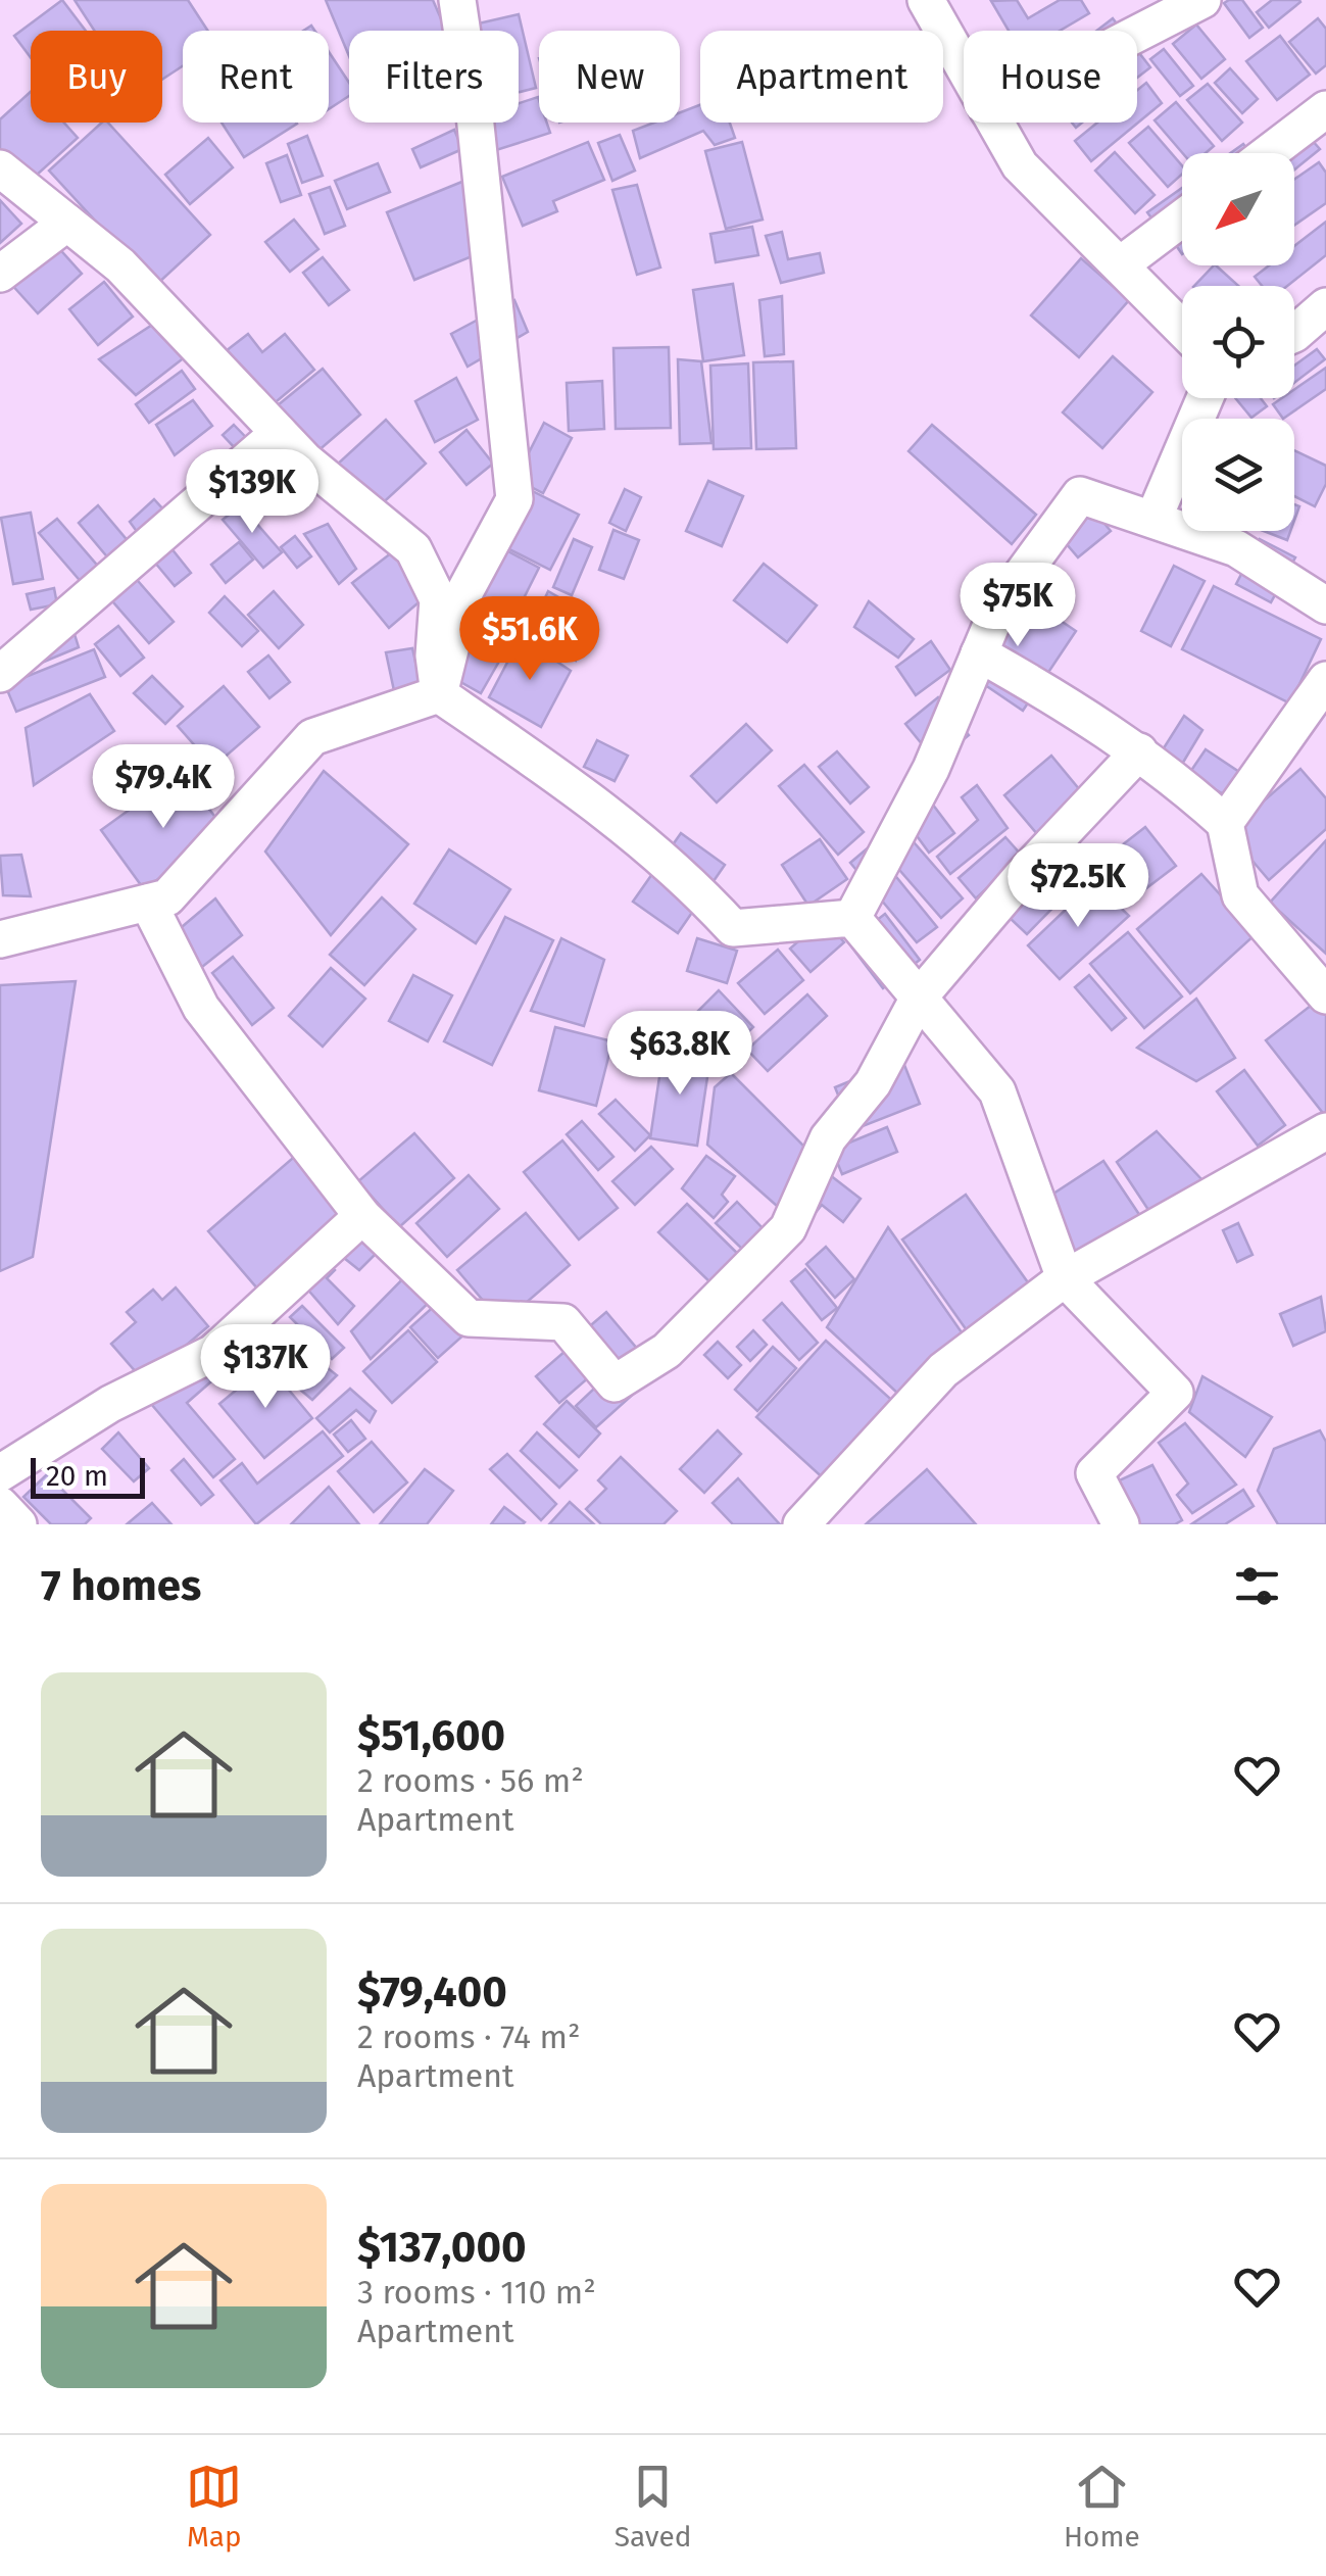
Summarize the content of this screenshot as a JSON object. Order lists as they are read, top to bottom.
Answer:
{
  "scale_bar": "20 m",
  "north": "bottom left",
  "page": {
    "chip": [
      "Buy",
      "Rent",
      "Filters",
      "New",
      "Apartment",
      "House"
    ],
    "price": [
      "$139K",
      "$75K",
      "$51.6K",
      "$79.4K",
      "$72.5K",
      "$63.8K",
      "$137K"
    ],
    "scale": "20 m",
    "heading": "7 homes",
    "list": [
      {
        "name": "$51,600",
        "note": "2 rooms · 56 m² · Apartment"
      },
      {
        "name": "$79,400",
        "note": "2 rooms · 74 m² · Apartment"
      },
      {
        "name": "$137,000",
        "note": "3 rooms · 110 m² · Apartment"
      }
    ],
    "tabs": ["Map", "Saved", "Home"]
  }
}
